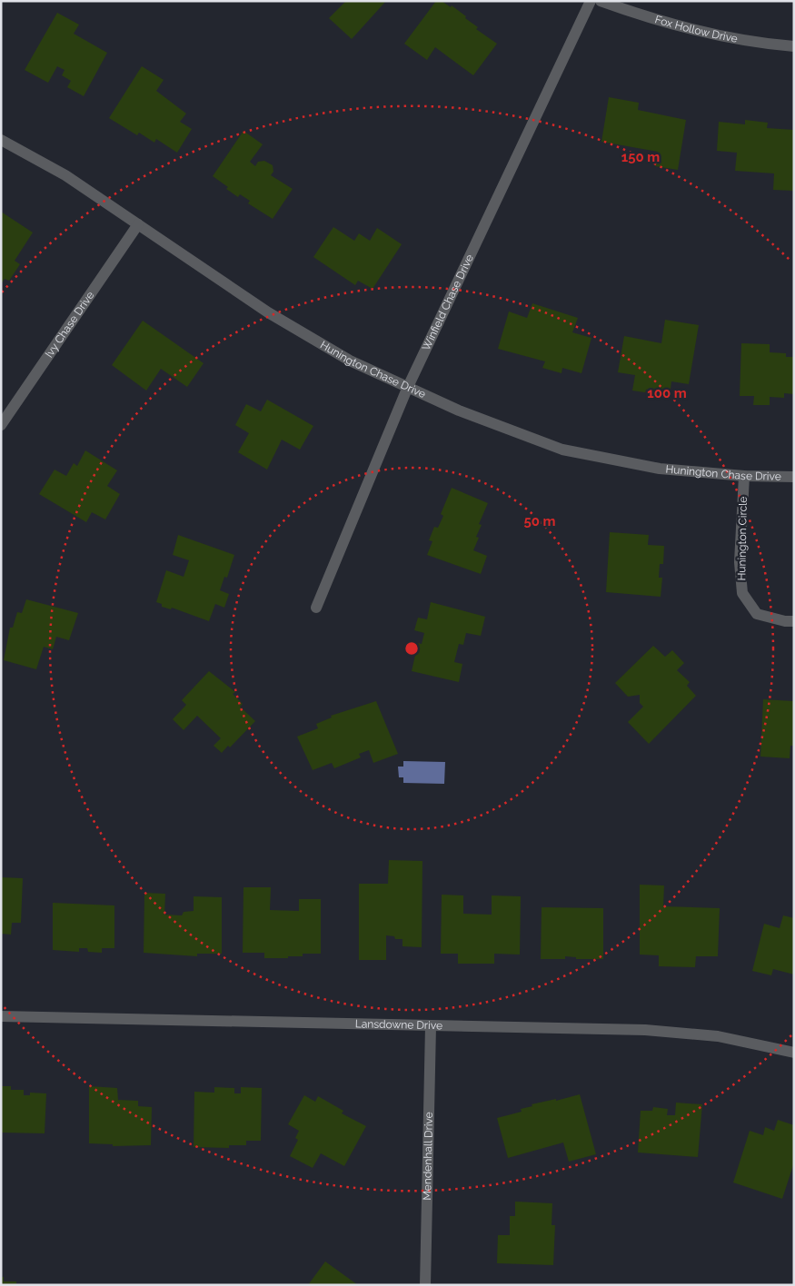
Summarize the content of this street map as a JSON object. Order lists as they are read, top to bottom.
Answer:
{
  "streets": {
    "street": [
      "Fox Hollow Drive",
      "Winfield Chase Drive",
      "Ivy Chase Drive",
      "Hunington Chase Drive",
      "Hunington Circle",
      "Lansdowne Drive",
      "Mendenhall Drive"
    ]
  },
  "crossings": [
    ["Winfield Chase Drive", "Hunington Chase Drive"],
    ["Ivy Chase Drive", "Hunington Chase Drive"],
    ["Hunington Chase Drive", "Hunington Circle"],
    ["Lansdowne Drive", "Mendenhall Drive"]
  ],
  "rings": ["150 m", "100 m", "50 m"]
}
